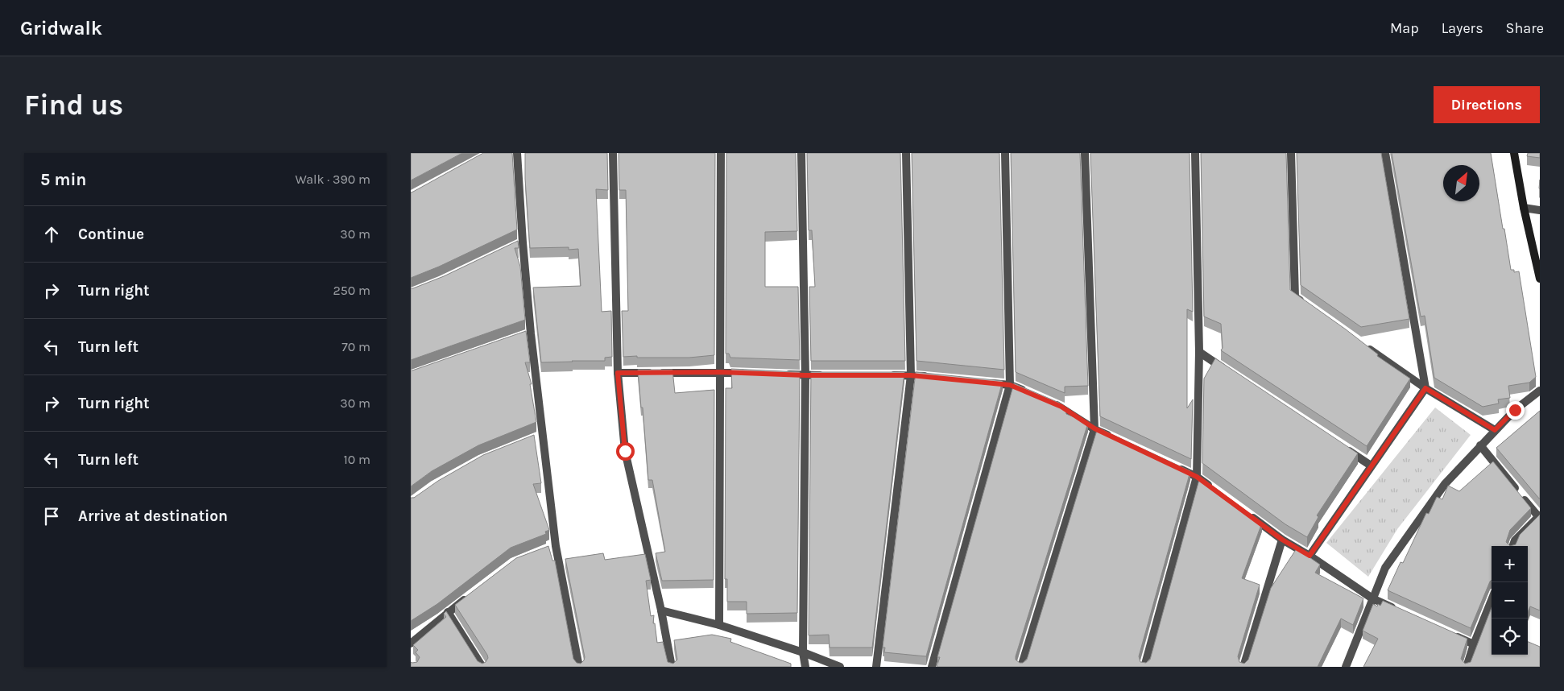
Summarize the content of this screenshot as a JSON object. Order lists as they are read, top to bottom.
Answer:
{
  "north": "top right",
  "page": {
    "header": "Gridwalk",
    "nav": ["Map", "Layers", "Share"],
    "buttons": "Directions",
    "title": "Find us",
    "heading": ["5 min", "Walk · 390 m"],
    "list": [
      ["Continue", "30 m"],
      ["Turn right", "250 m"],
      ["Turn left", "70 m"],
      ["Turn right", "30 m"],
      ["Turn left", "10 m"],
      "Arrive at destination"
    ],
    "map_buttons": ["+", "−"]
  }
}
